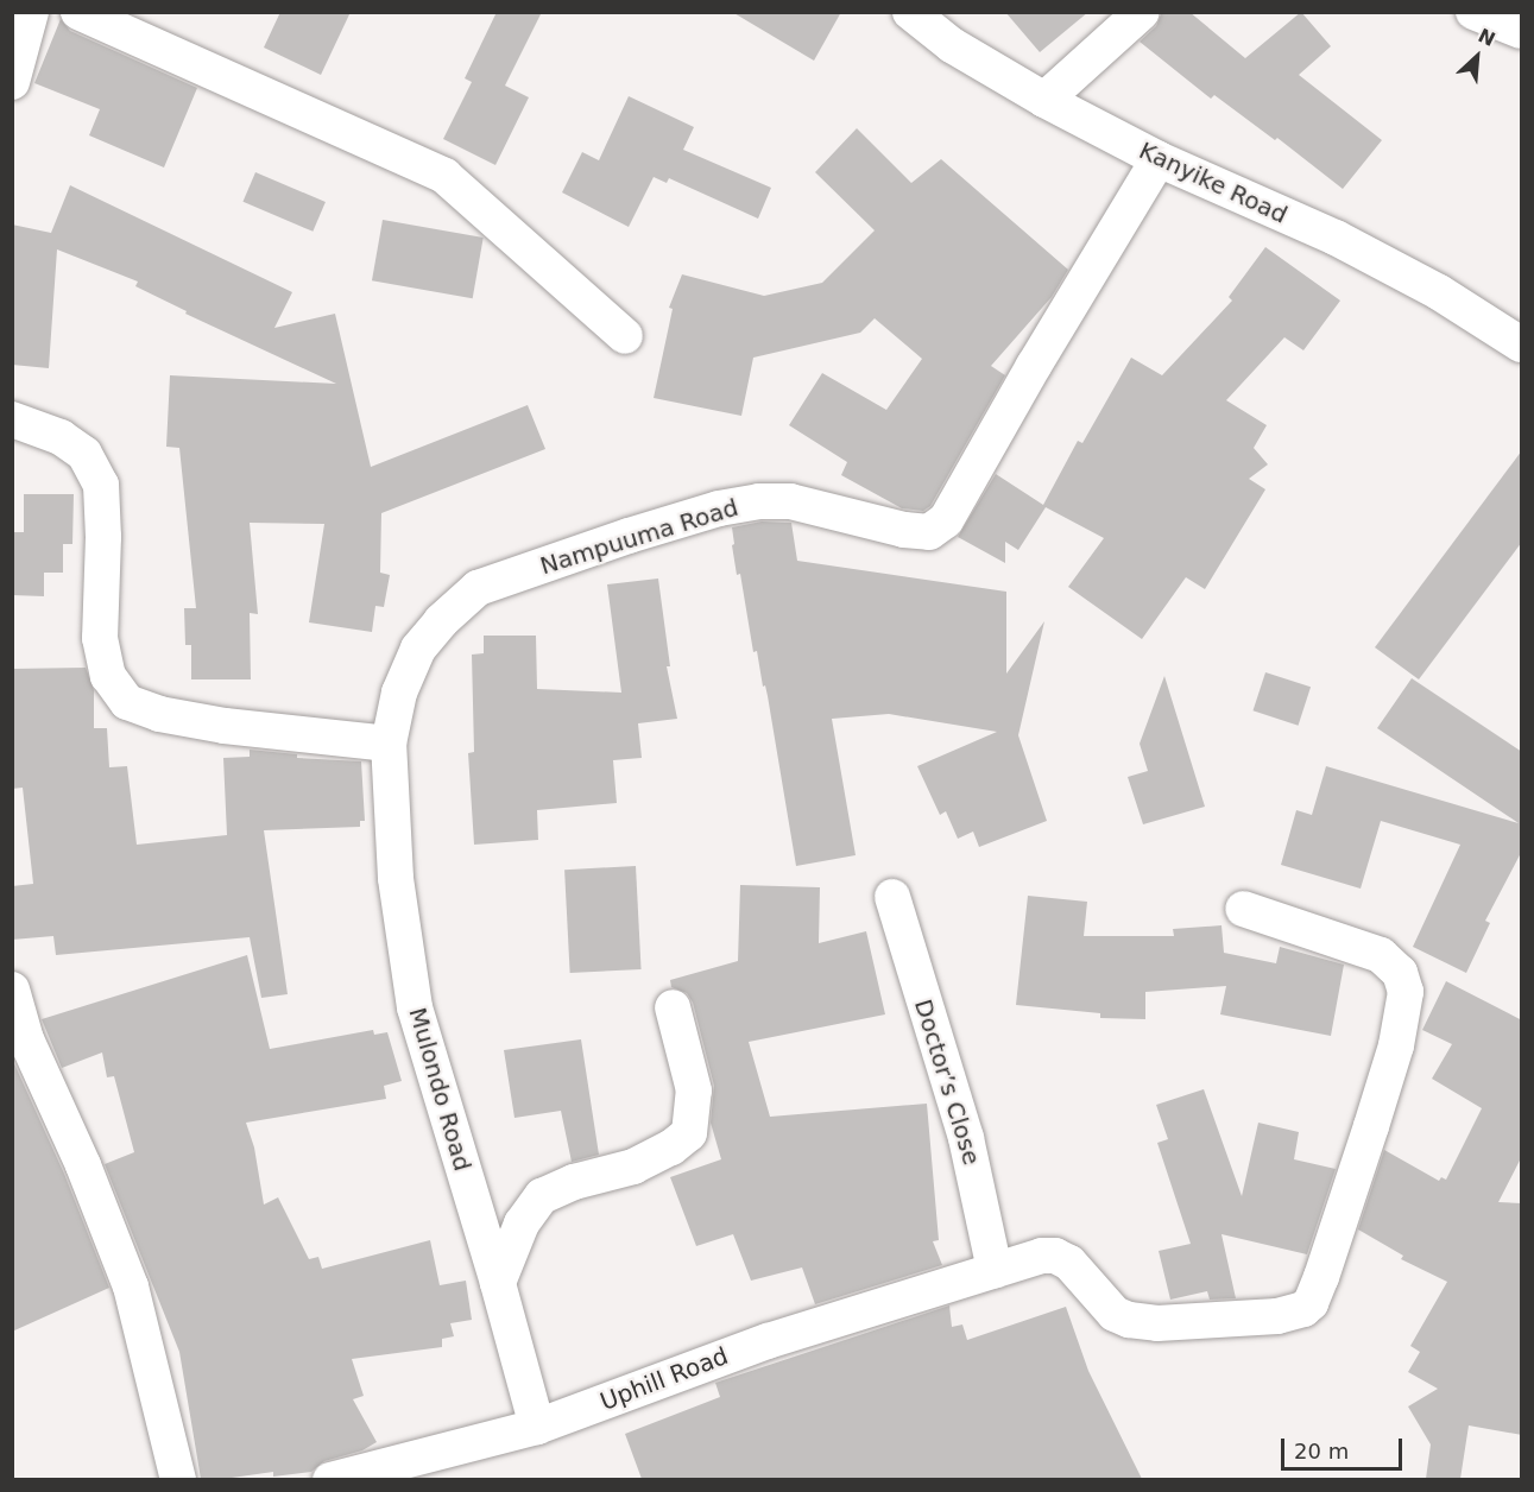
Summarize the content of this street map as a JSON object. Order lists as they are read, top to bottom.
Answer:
{
  "streets": {
    "street": [
      "Kanyike Road",
      "Nampuuma Road",
      "Doctor’s Close",
      "Mulondo Road",
      "Uphill Road"
    ]
  },
  "crossings": [
    ["Kanyike Road", "Nampuuma Road"],
    ["Nampuuma Road", "Mulondo Road"],
    ["Doctor’s Close", "Uphill Road"],
    ["Mulondo Road", "Uphill Road"]
  ],
  "scale_bar": "20 m",
  "north": "top right"
}
